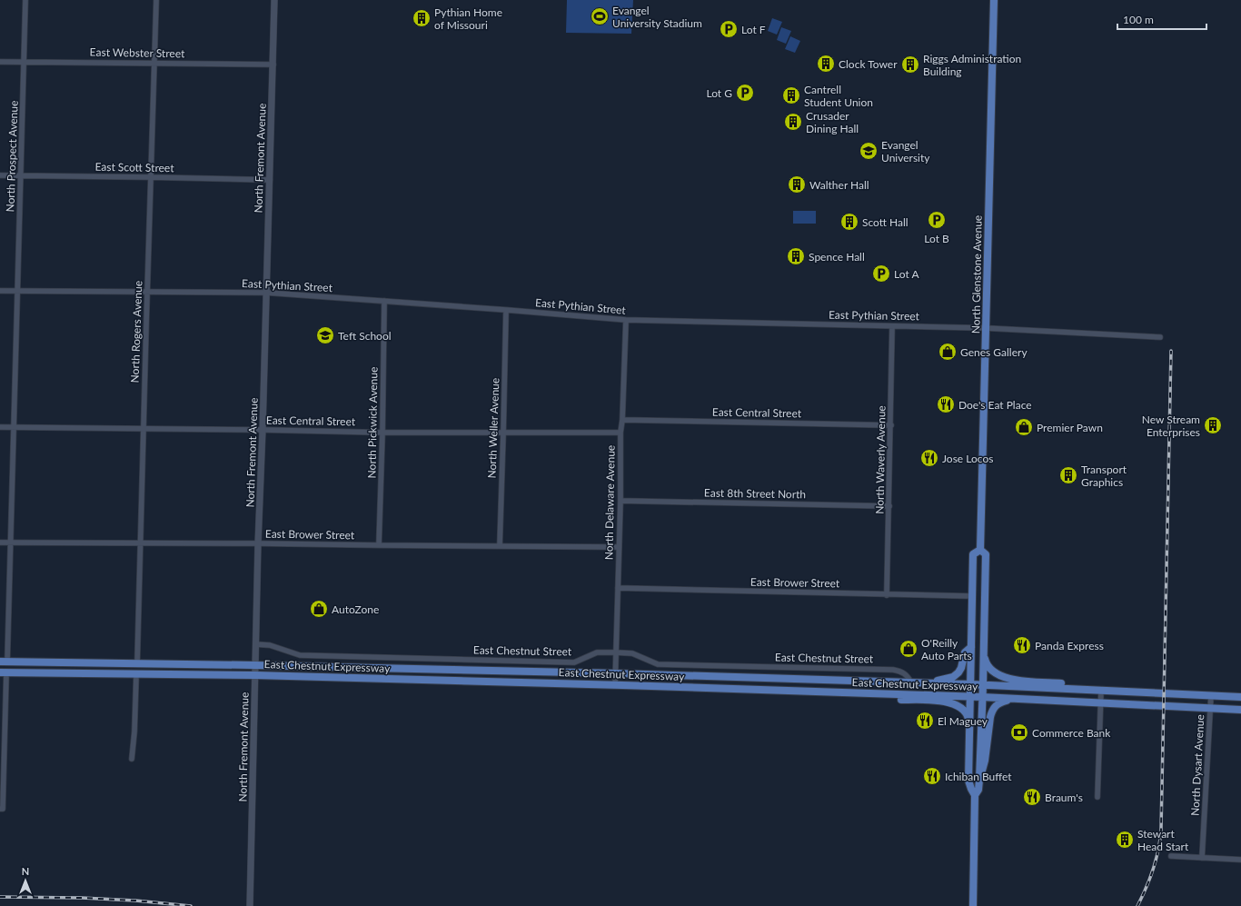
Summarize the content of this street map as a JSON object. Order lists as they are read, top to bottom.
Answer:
{
  "streets": {
    "main road": ["North Glenstone Avenue", "East Chestnut Expressway"],
    "street": [
      "East Webster Street",
      "North Prospect Avenue",
      "North Fremont Avenue",
      "East Scott Street",
      "East Pythian Street",
      "North Rogers Avenue",
      "East Central Street",
      "North Pickwick Avenue",
      "North Weller Avenue",
      "North Waverly Avenue",
      "East 8th Street North",
      "North Delaware Avenue",
      "East Brower Street",
      "East Chestnut Street",
      "North Dysart Avenue"
    ]
  },
  "crossings": [
    ["East Webster Street", "North Prospect Avenue"],
    ["East Webster Street", "North Fremont Avenue"],
    ["East Webster Street", "North Rogers Avenue"],
    ["North Prospect Avenue", "East Scott Street"],
    ["North Prospect Avenue", "East Pythian Street"],
    ["North Prospect Avenue", "East Central Street"],
    ["North Prospect Avenue", "East Brower Street"],
    ["North Prospect Avenue", "East Chestnut Expressway"],
    ["North Fremont Avenue", "East Scott Street"],
    ["North Fremont Avenue", "East Pythian Street"],
    ["North Fremont Avenue", "East Central Street"],
    ["North Fremont Avenue", "East Brower Street"],
    ["North Fremont Avenue", "East Chestnut Street"],
    ["North Fremont Avenue", "East Chestnut Expressway"],
    ["East Scott Street", "North Rogers Avenue"],
    ["North Glenstone Avenue", "East Pythian Street"],
    ["North Glenstone Avenue", "East Brower Street"],
    ["North Glenstone Avenue", "East Chestnut Expressway"],
    ["East Pythian Street", "North Rogers Avenue"],
    ["East Pythian Street", "North Pickwick Avenue"],
    ["East Pythian Street", "North Weller Avenue"],
    ["East Pythian Street", "North Waverly Avenue"],
    ["East Pythian Street", "North Delaware Avenue"],
    ["North Rogers Avenue", "East Central Street"],
    ["North Rogers Avenue", "East Brower Street"],
    ["North Rogers Avenue", "East Chestnut Expressway"],
    ["East Central Street", "North Pickwick Avenue"],
    ["East Central Street", "North Weller Avenue"],
    ["East Central Street", "North Waverly Avenue"],
    ["East Central Street", "North Delaware Avenue"],
    ["North Pickwick Avenue", "East Brower Street"],
    ["North Weller Avenue", "East Brower Street"],
    ["North Waverly Avenue", "East 8th Street North"],
    ["North Waverly Avenue", "East Brower Street"],
    ["East 8th Street North", "North Delaware Avenue"],
    ["North Delaware Avenue", "East Brower Street"],
    ["North Delaware Avenue", "East Chestnut Street"],
    ["North Delaware Avenue", "East Chestnut Expressway"],
    ["East Chestnut Street", "East Chestnut Expressway"],
    ["East Chestnut Expressway", "North Dysart Avenue"]
  ],
  "places": {
    "sports": ["Evangel University Stadium"],
    "building": [
      "Pythian Home of Missouri",
      "Clock Tower",
      "Riggs Administration Building",
      "Cantrell Student Union",
      "Crusader Dining Hall",
      "Walther Hall",
      "Scott Hall",
      "Spence Hall",
      "New Stream Enterprises",
      "Transport Graphics",
      "Stewart Head Start"
    ],
    "parking": [
      "Lot F",
      "Lot G",
      "Lot B",
      "Lot A"
    ],
    "school or university": ["Evangel University", "Teft School"],
    "shop": [
      "Genes Gallery",
      "Premier Pawn",
      "AutoZone",
      "O'Reilly Auto Parts"
    ],
    "restaurant": [
      "Doe's Eat Place",
      "Jose Locos",
      "Panda Express",
      "El Maguey",
      "Ichiban Buffet",
      "Braum's"
    ],
    "bank": ["Commerce Bank"]
  },
  "scale_bar": "100 m",
  "north": "top"
}
